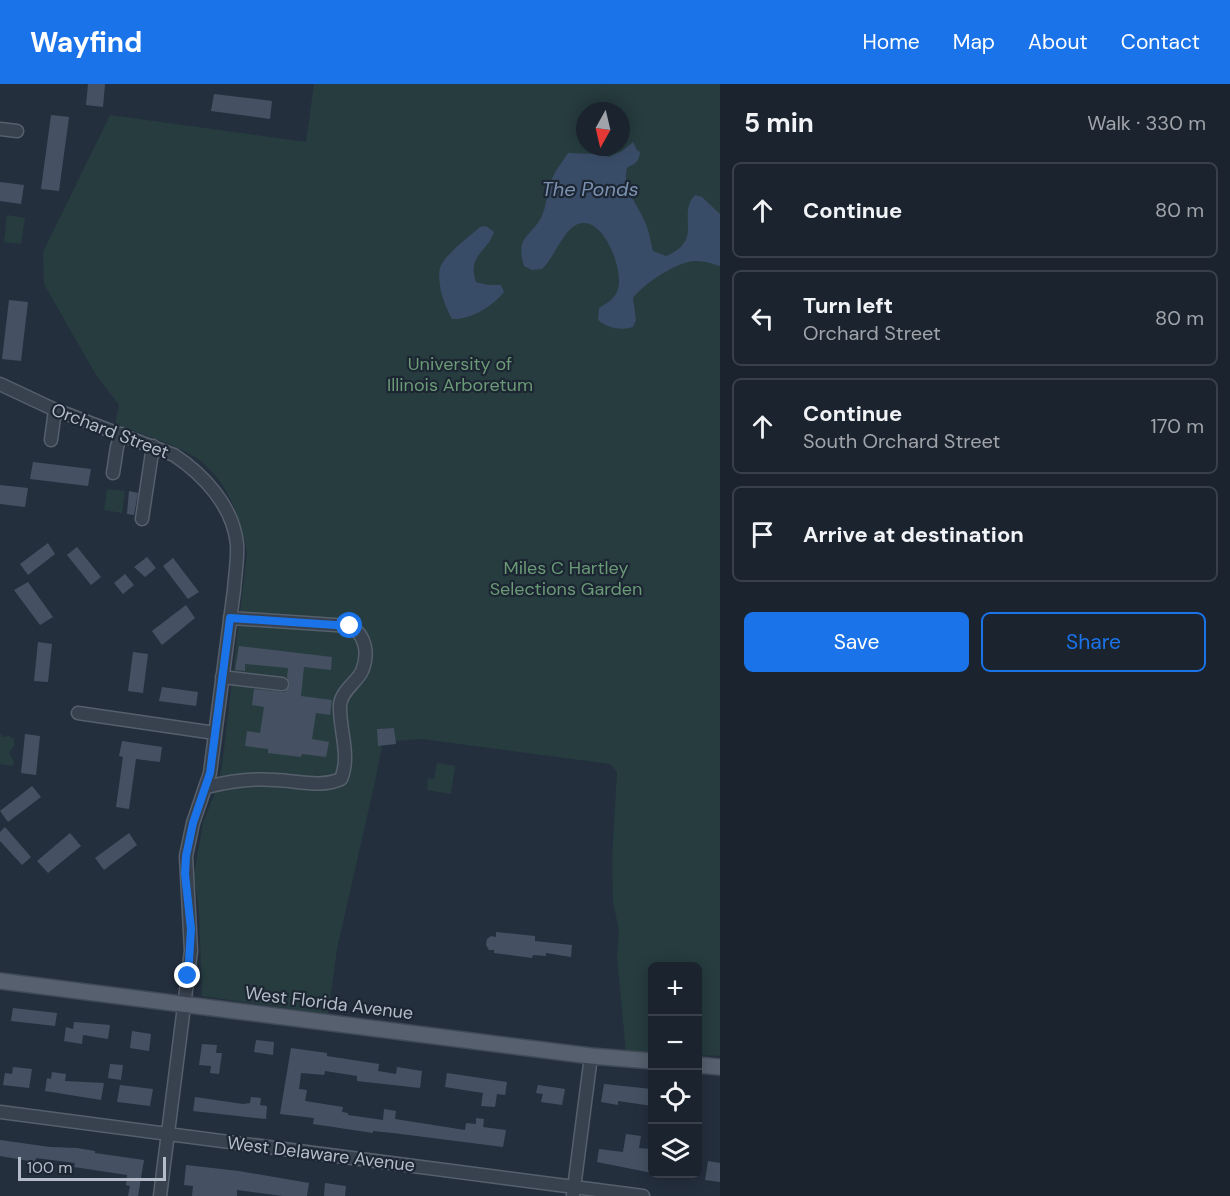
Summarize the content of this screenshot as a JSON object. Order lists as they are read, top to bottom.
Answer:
{
  "streets": {
    "main road": ["West Florida Avenue"],
    "street": ["Orchard Street", "West Delaware Avenue"]
  },
  "crossings": [
    ["Orchard Street", "West Florida Avenue"],
    ["Orchard Street", "West Delaware Avenue"]
  ],
  "water": ["The Ponds"],
  "parks": ["University of Illinois Arboretum", "Miles C Hartley Selections Garden"],
  "scale_bar": "100 m",
  "north": "bottom",
  "page": {
    "header": "Wayfind",
    "nav": [
      "Home",
      "Map",
      "About",
      "Contact"
    ],
    "heading": ["5 min", "Walk · 330 m"],
    "list": [
      ["Continue", "80 m"],
      ["Turn left", "Orchard Street", "80 m"],
      ["Continue", "South Orchard Street", "170 m"],
      "Arrive at destination"
    ],
    "buttons": ["Save", "Share"],
    "map_buttons": ["+", "−"],
    "scale": "100 m"
  }
}
